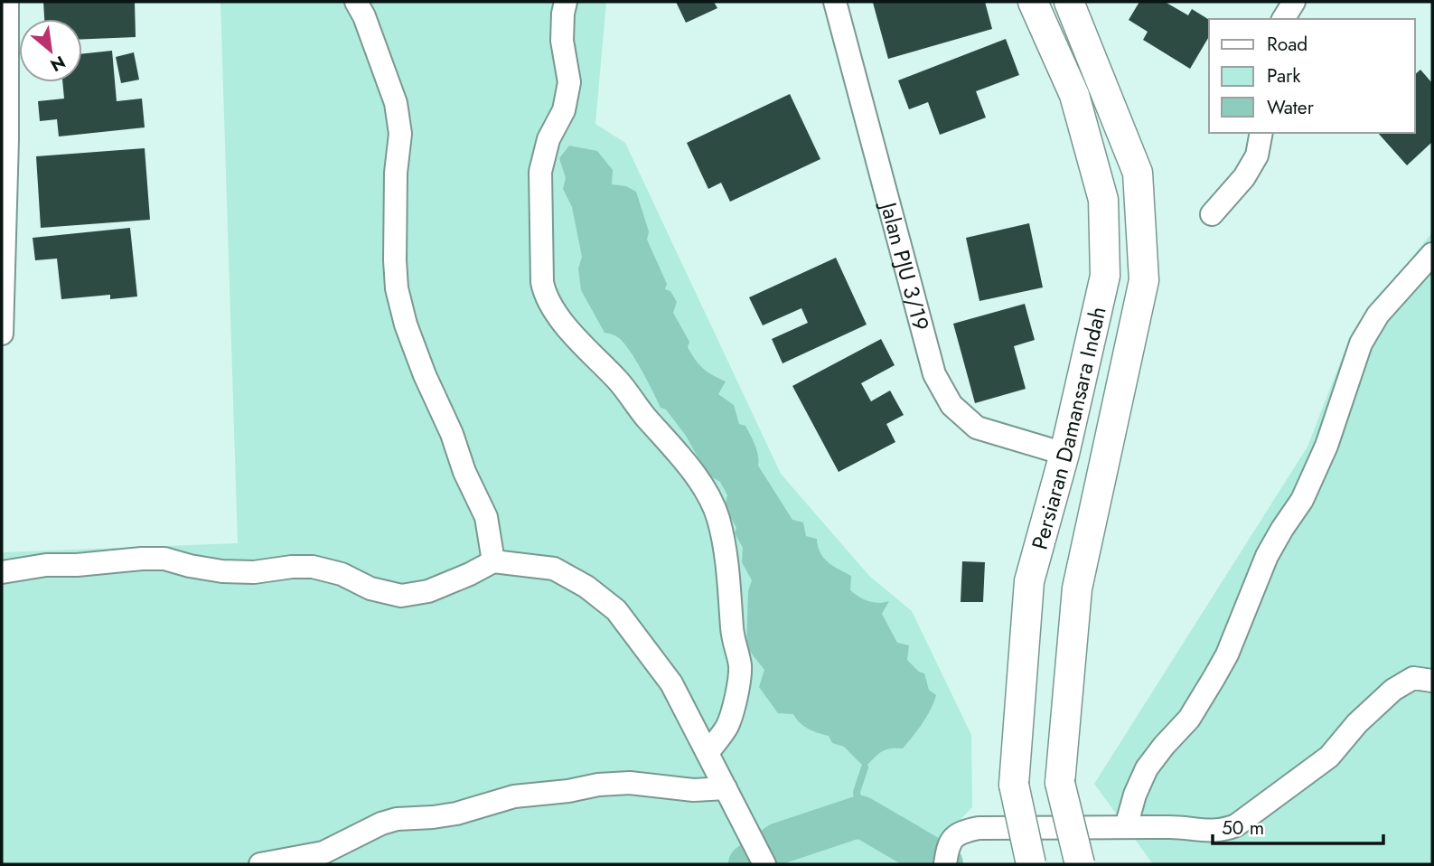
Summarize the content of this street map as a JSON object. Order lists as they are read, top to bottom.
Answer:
{
  "streets": {
    "main road": ["Persiaran Damansara Indah"],
    "street": ["Jalan PJU 3/19"]
  },
  "crossings": [
    ["Jalan PJU 3/19", "Persiaran Damansara Indah"]
  ],
  "legend": ["Road", "Park", "Water"],
  "scale_bar": "50 m",
  "north": "bottom right"
}
